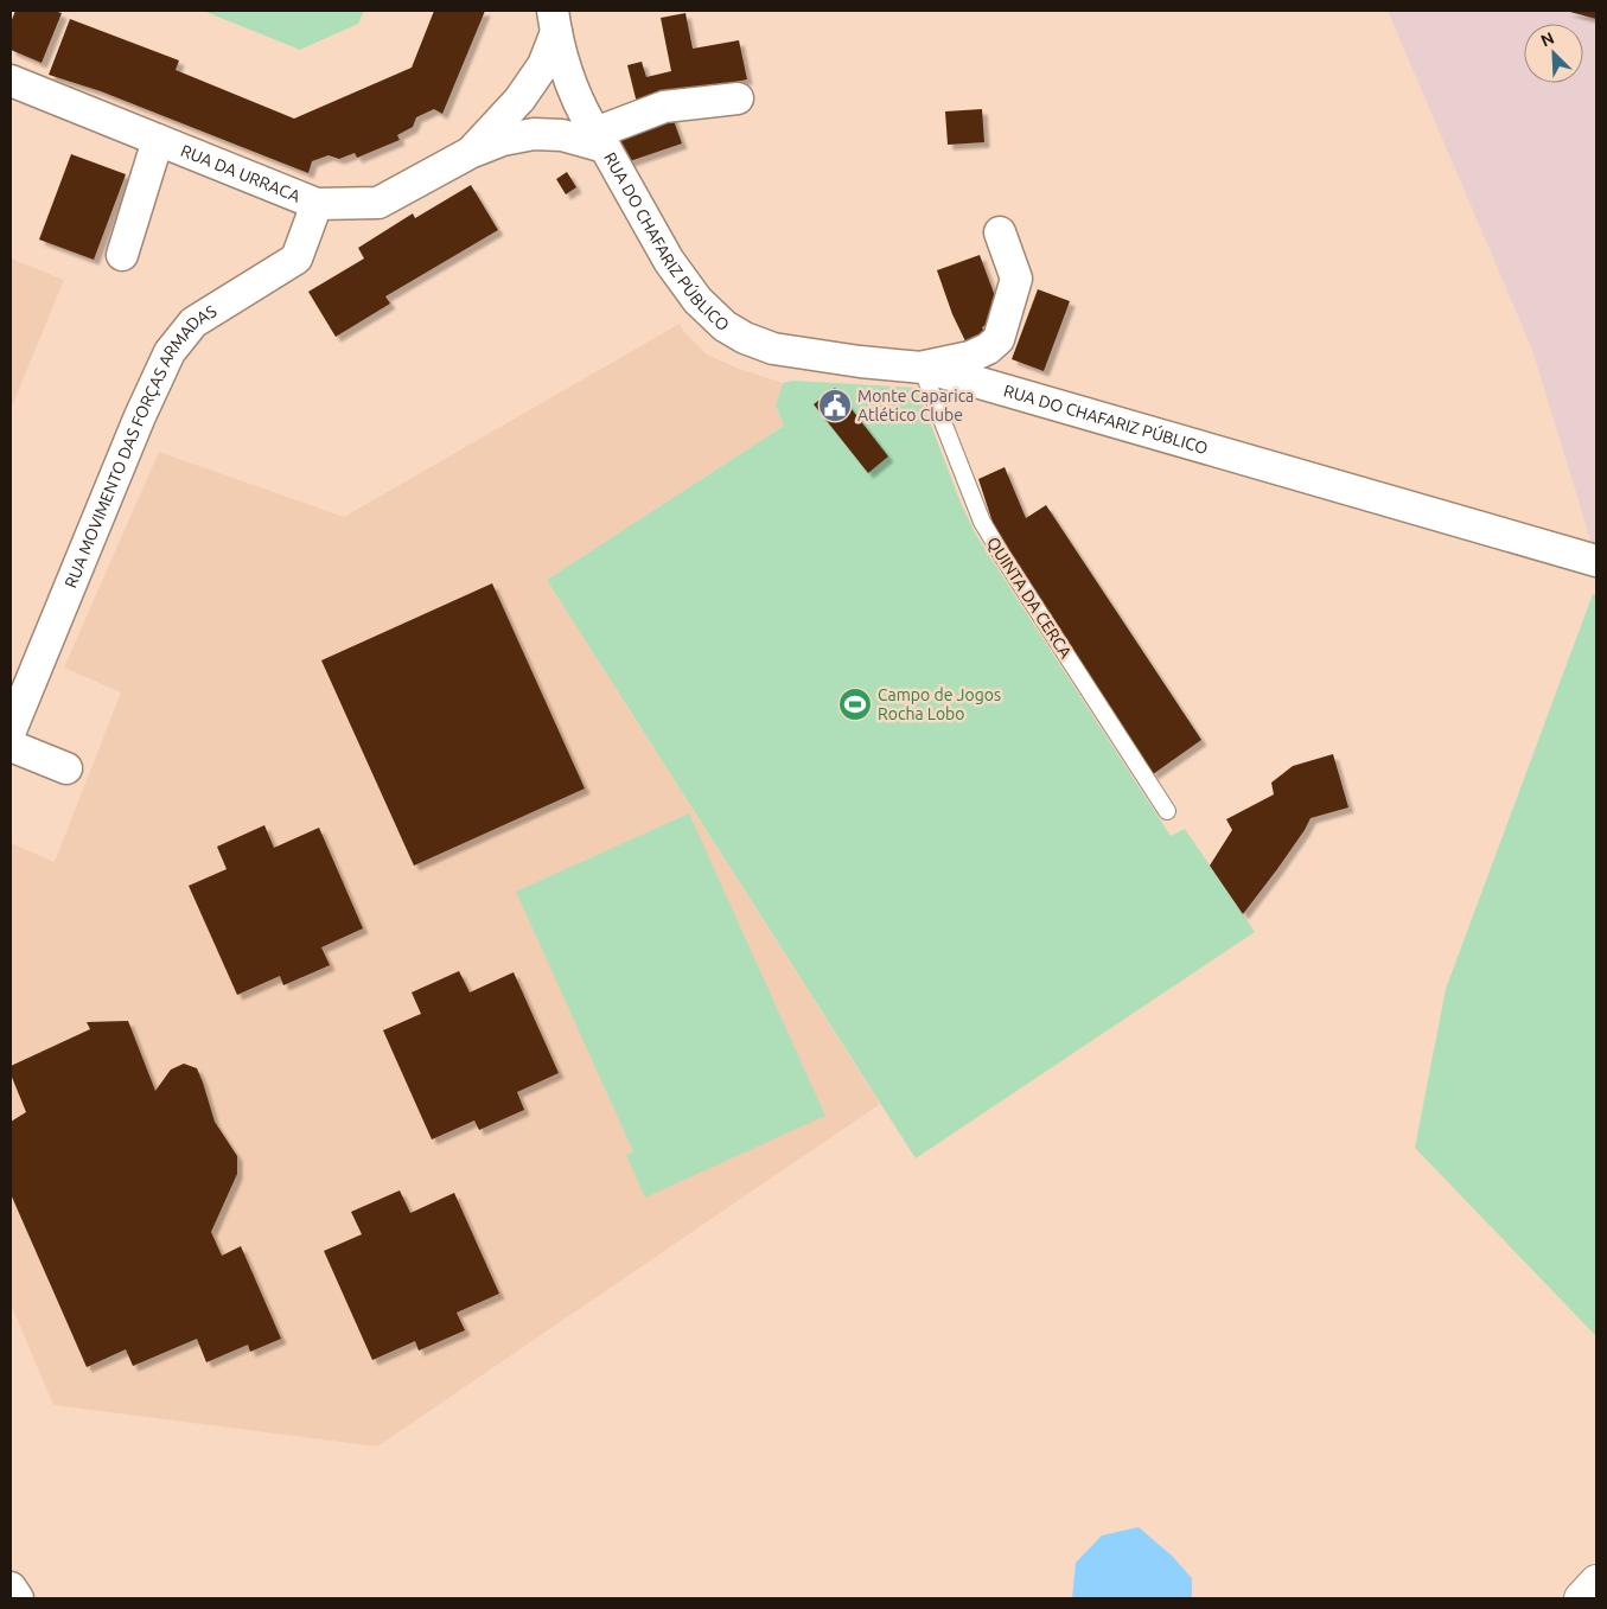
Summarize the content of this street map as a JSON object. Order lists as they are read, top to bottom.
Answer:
{
  "streets": {
    "street": ["RUA DA URRACA", "RUA DO CHAFARIZ PÚBLICO", "RUA MOVIMENTO DAS FORÇAS ARMADAS"],
    "lane": ["QUINTA DA CERCA"]
  },
  "crossings": [
    ["RUA DA URRACA", "RUA DO CHAFARIZ PÚBLICO"],
    ["RUA DA URRACA", "RUA MOVIMENTO DAS FORÇAS ARMADAS"],
    ["RUA DO CHAFARIZ PÚBLICO", "QUINTA DA CERCA"]
  ],
  "places": {
    "public building": ["Monte Caparica Atlético Clube"],
    "sports": ["Campo de Jogos Rocha Lobo"]
  },
  "north": "top left"
}
